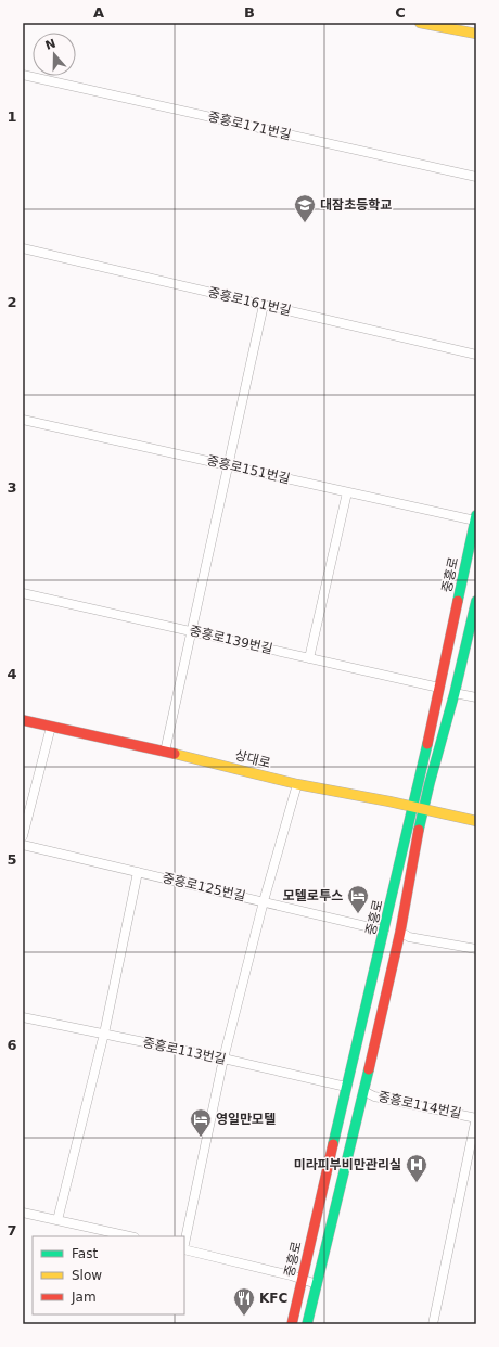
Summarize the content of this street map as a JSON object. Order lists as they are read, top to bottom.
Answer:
{
  "streets": {
    "main road": ["중흥로", "상대로"],
    "street": [
      "중흥로171번길",
      "중흥로161번길",
      "중흥로151번길",
      "중흥로139번길",
      "중흥로125번길",
      "중흥로113번길",
      "중흥로114번길"
    ]
  },
  "crossings": [
    ["중흥로151번길", "중흥로"],
    ["중흥로", "중흥로139번길"],
    ["중흥로", "상대로"],
    ["중흥로", "중흥로125번길"],
    ["중흥로", "중흥로113번길"],
    ["중흥로", "중흥로114번길"]
  ],
  "places": {
    "school or university": ["대잠초등학교"],
    "hotel": ["모텔로투스", "영일만모텔"],
    "hospital": ["미라피부비만관리실"],
    "restaurant": ["KFC"]
  },
  "legend": ["Fast", "Slow", "Jam"],
  "north": "top",
  "grid": {
    "columns": ["A", "B", "C"],
    "rows": [
      "1",
      "2",
      "3",
      "4",
      "5",
      "6",
      "7"
    ]
  }
}
